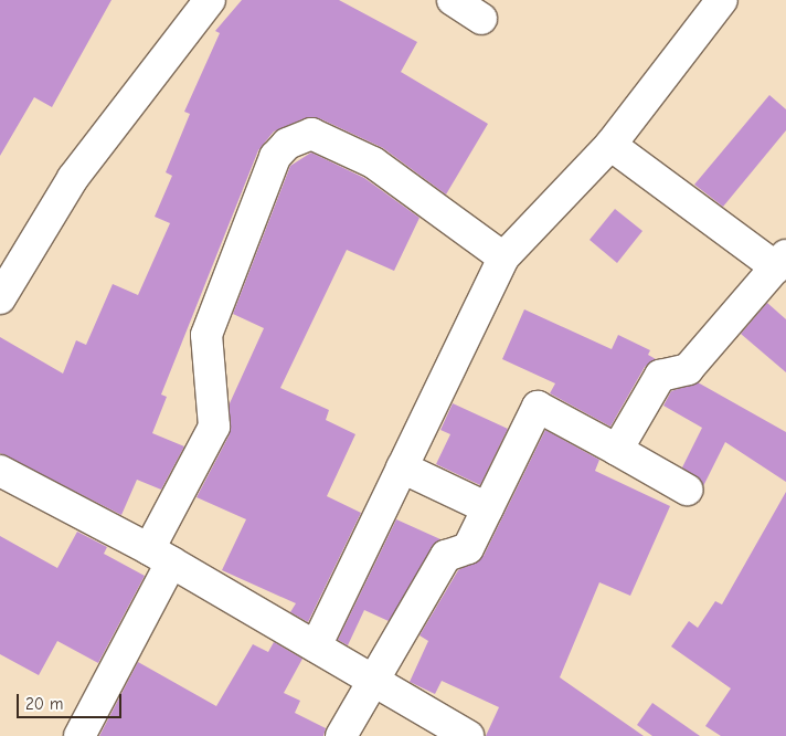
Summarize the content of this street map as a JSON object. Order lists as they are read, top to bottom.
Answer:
{
  "scale_bar": "20 m"
}
